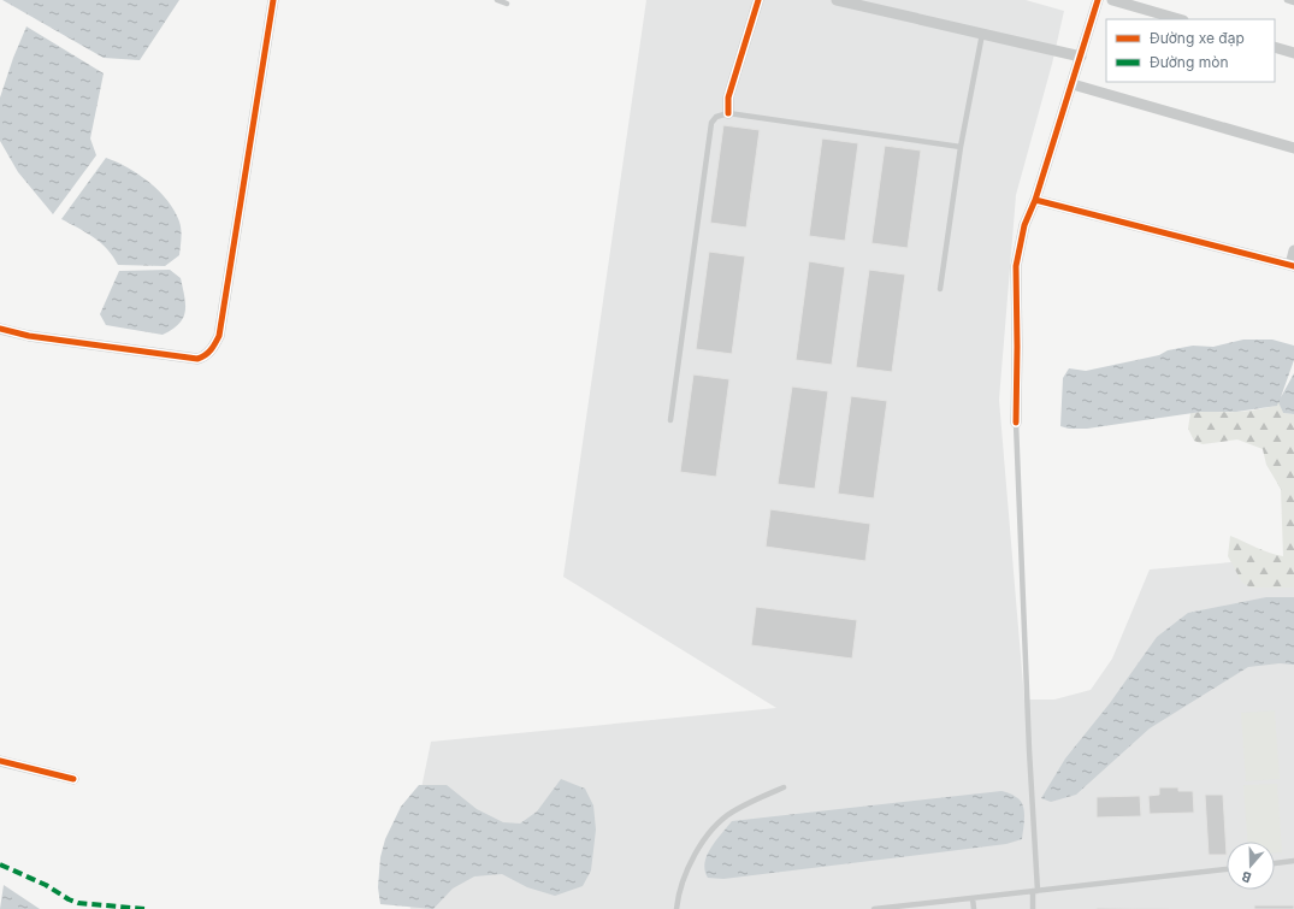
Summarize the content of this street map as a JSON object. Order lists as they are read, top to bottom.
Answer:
{
  "legend": ["Đường xe đạp", "Đường mòn"],
  "north": "bottom"
}
